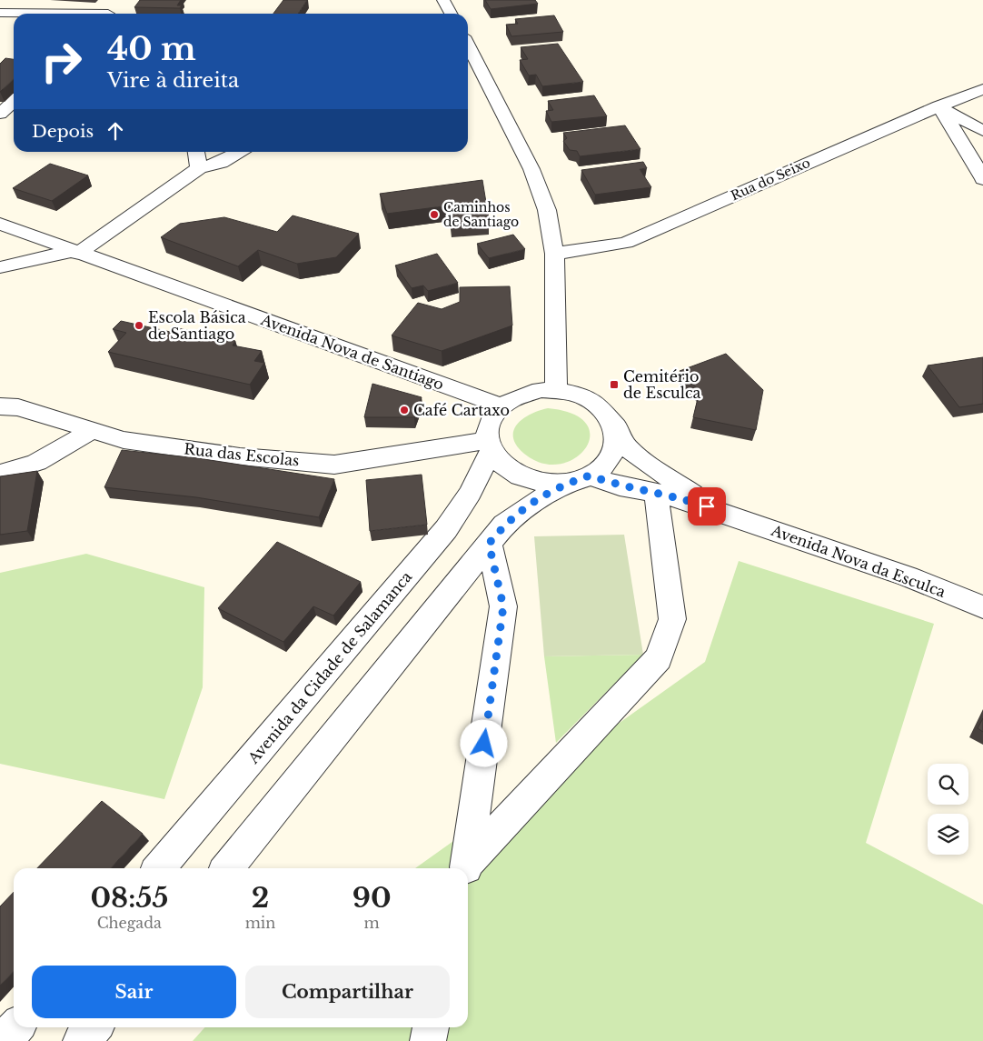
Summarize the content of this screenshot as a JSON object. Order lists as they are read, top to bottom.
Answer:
{
  "streets": {
    "street": [
      "Rua do Seixo",
      "Avenida Nova de Santiago",
      "Rua das Escolas",
      "Avenida Nova da Esculca",
      "Avenida da Cidade de Salamanca"
    ]
  },
  "crossings": [
    ["Avenida Nova de Santiago", "Rua das Escolas"],
    ["Avenida Nova de Santiago", "Avenida Nova da Esculca"],
    ["Avenida Nova de Santiago", "Avenida da Cidade de Salamanca"],
    ["Rua das Escolas", "Avenida Nova da Esculca"],
    ["Rua das Escolas", "Avenida da Cidade de Salamanca"],
    ["Avenida Nova da Esculca", "Avenida da Cidade de Salamanca"]
  ],
  "places": {
    "other": ["Caminhos de Santiago", "Escola Básica de Santiago", "Café Cartaxo"],
    "transit": ["Cemitério de Esculca"]
  },
  "page": {
    "turn": ["40 m", "Vire à direita"],
    "then": "Depois",
    "eta": [
      "08:55",
      "Chegada",
      "2",
      "min",
      "90",
      "m"
    ],
    "buttons": ["Sair", "Compartilhar"]
  }
}
